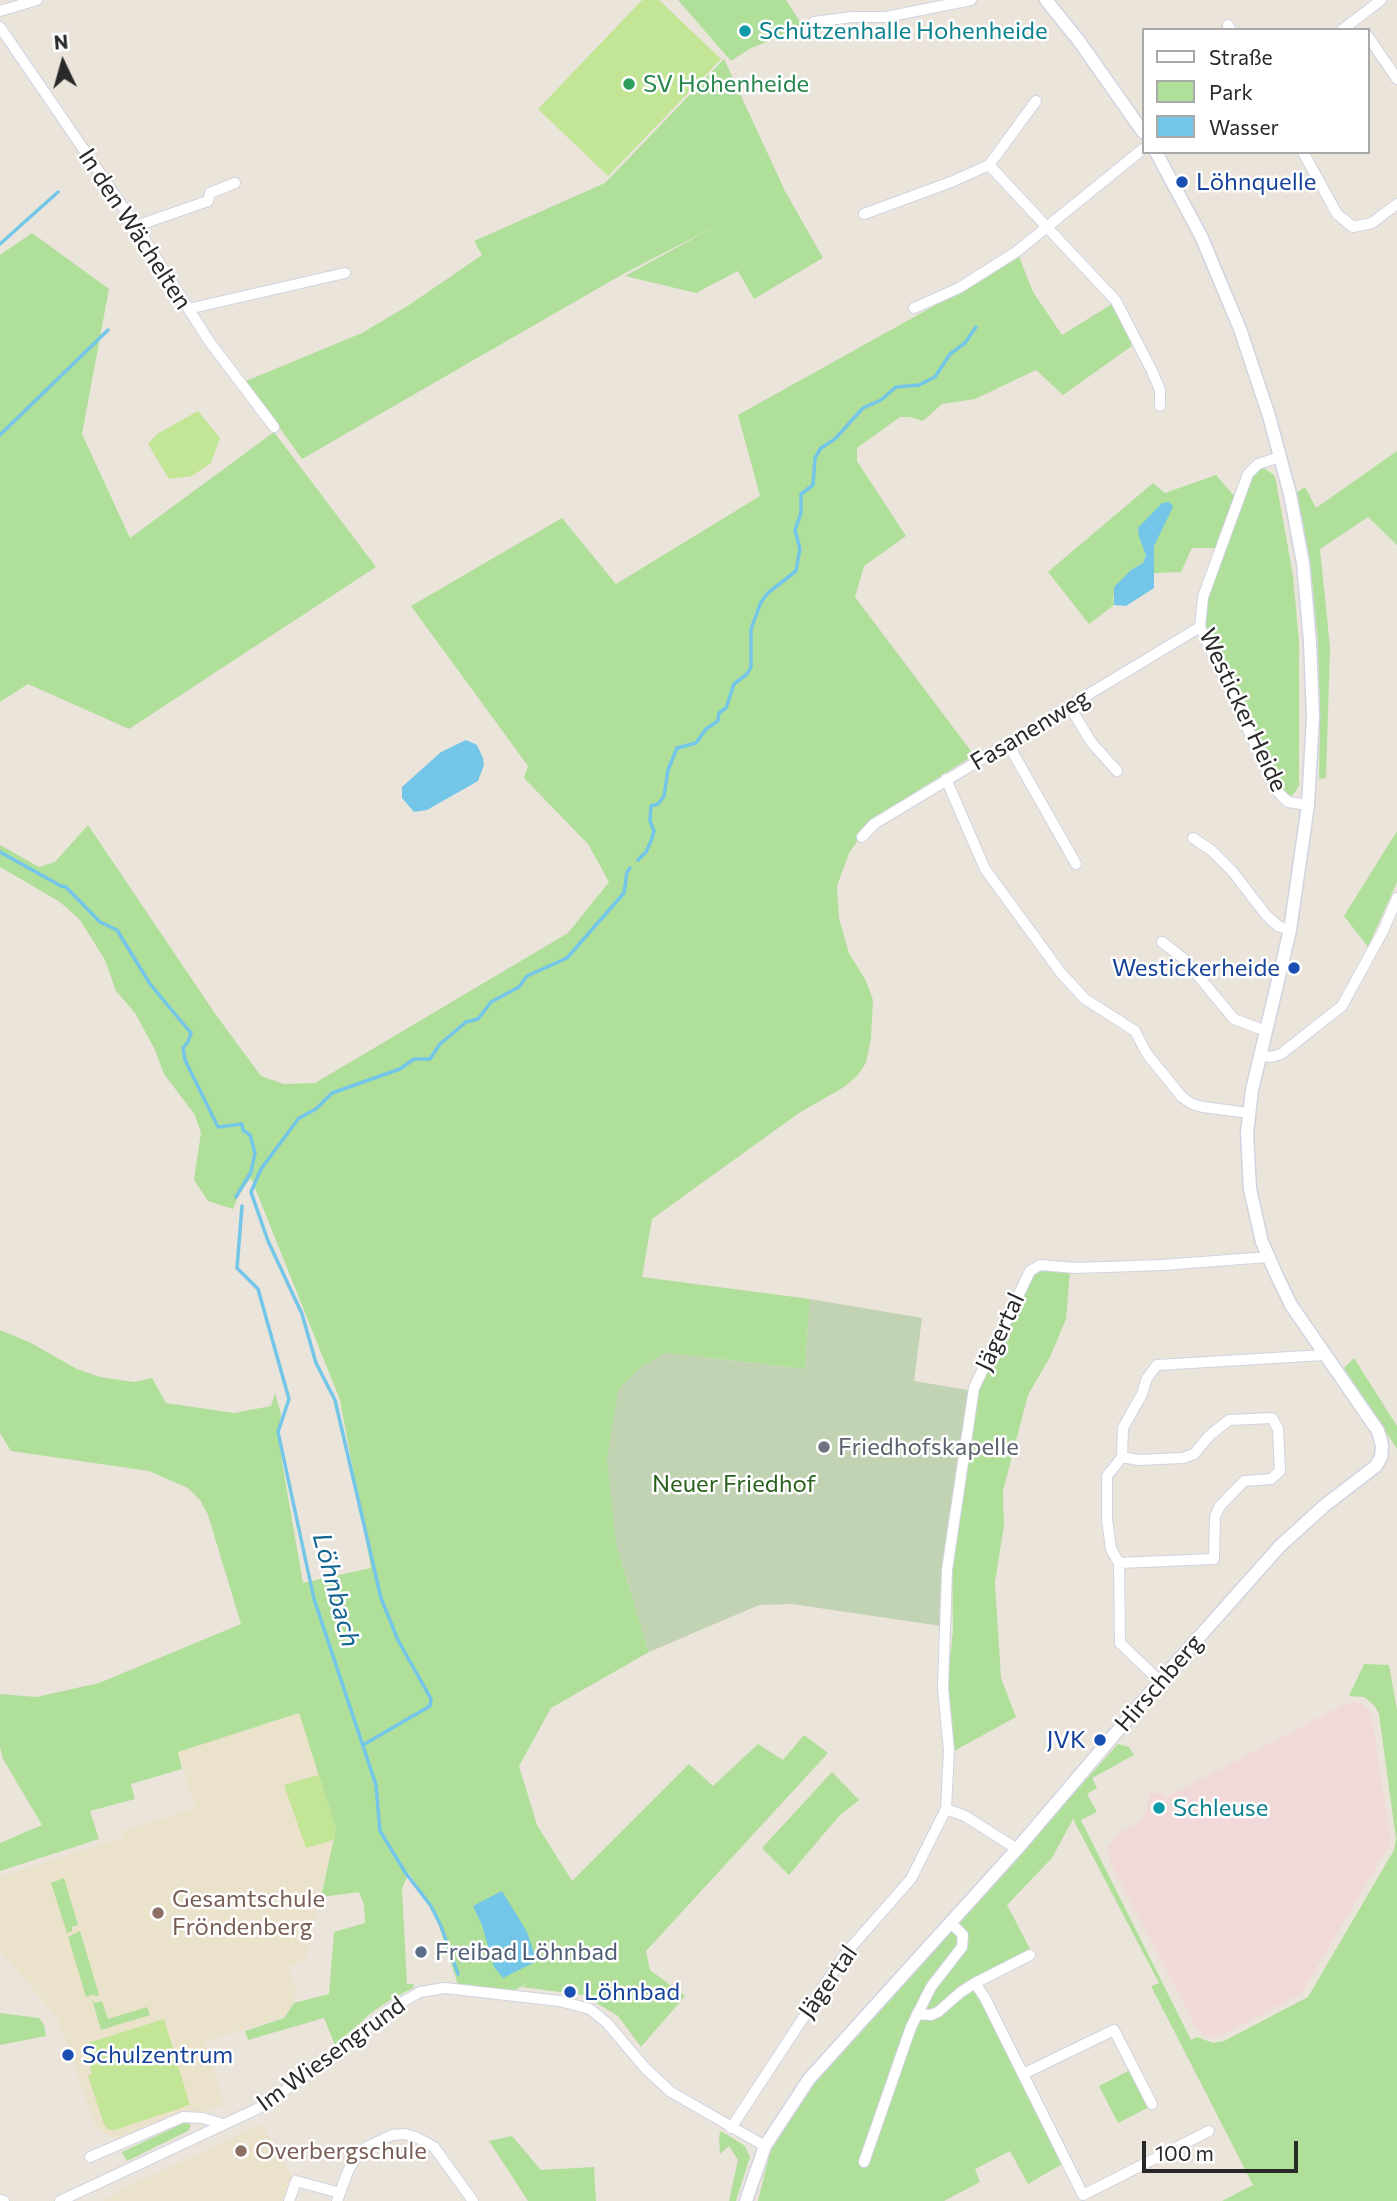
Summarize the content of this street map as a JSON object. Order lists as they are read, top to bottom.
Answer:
{
  "streets": {
    "street": [
      "In den Wächelten",
      "Westicker Heide",
      "Fasanenweg",
      "Jägertal",
      "Hirschberg",
      "Im Wiesengrund"
    ]
  },
  "crossings": [
    ["Westicker Heide", "Fasanenweg"],
    ["Westicker Heide", "Jägertal"],
    ["Westicker Heide", "Hirschberg"],
    ["Jägertal", "Im Wiesengrund"],
    ["Hirschberg", "Im Wiesengrund"]
  ],
  "water": ["Löhnbach"],
  "parks": ["Neuer Friedhof"],
  "places": [
    "Schützenhalle Hohenheide",
    "SV Hohenheide",
    "Löhnquelle",
    "Westickerheide",
    "Friedhofskapelle",
    "JVK",
    "Schleuse",
    "Gesamtschule Fröndenberg",
    "Freibad Löhnbad",
    "Löhnbad",
    "Schulzentrum",
    "Overbergschule"
  ],
  "legend": ["Straße", "Park", "Wasser"],
  "scale_bar": "100 m",
  "north": "top"
}
